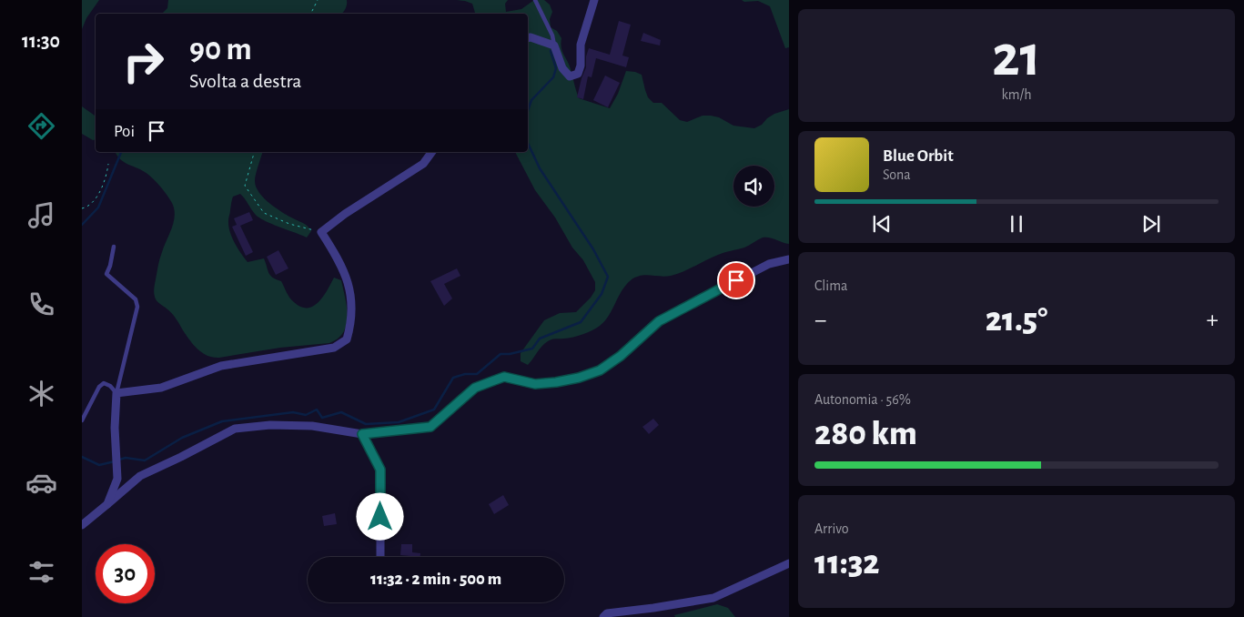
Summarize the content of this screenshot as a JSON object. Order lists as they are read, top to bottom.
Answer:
{
  "page": {
    "tabs": "11:30",
    "tile": [
      ["21", "km/h"],
      "Clima",
      ["Autonomia · 56%", "280 km"],
      ["Arrivo", "11:32"]
    ],
    "turn": ["90 m", "Svolta a destra"],
    "then": "Poi",
    "song": ["Blue Orbit", "Sona"],
    "heat": ["−", "21.5°", "+"],
    "limit": "30",
    "trip": "11:32 · 2 min · 500 m"
  }
}
